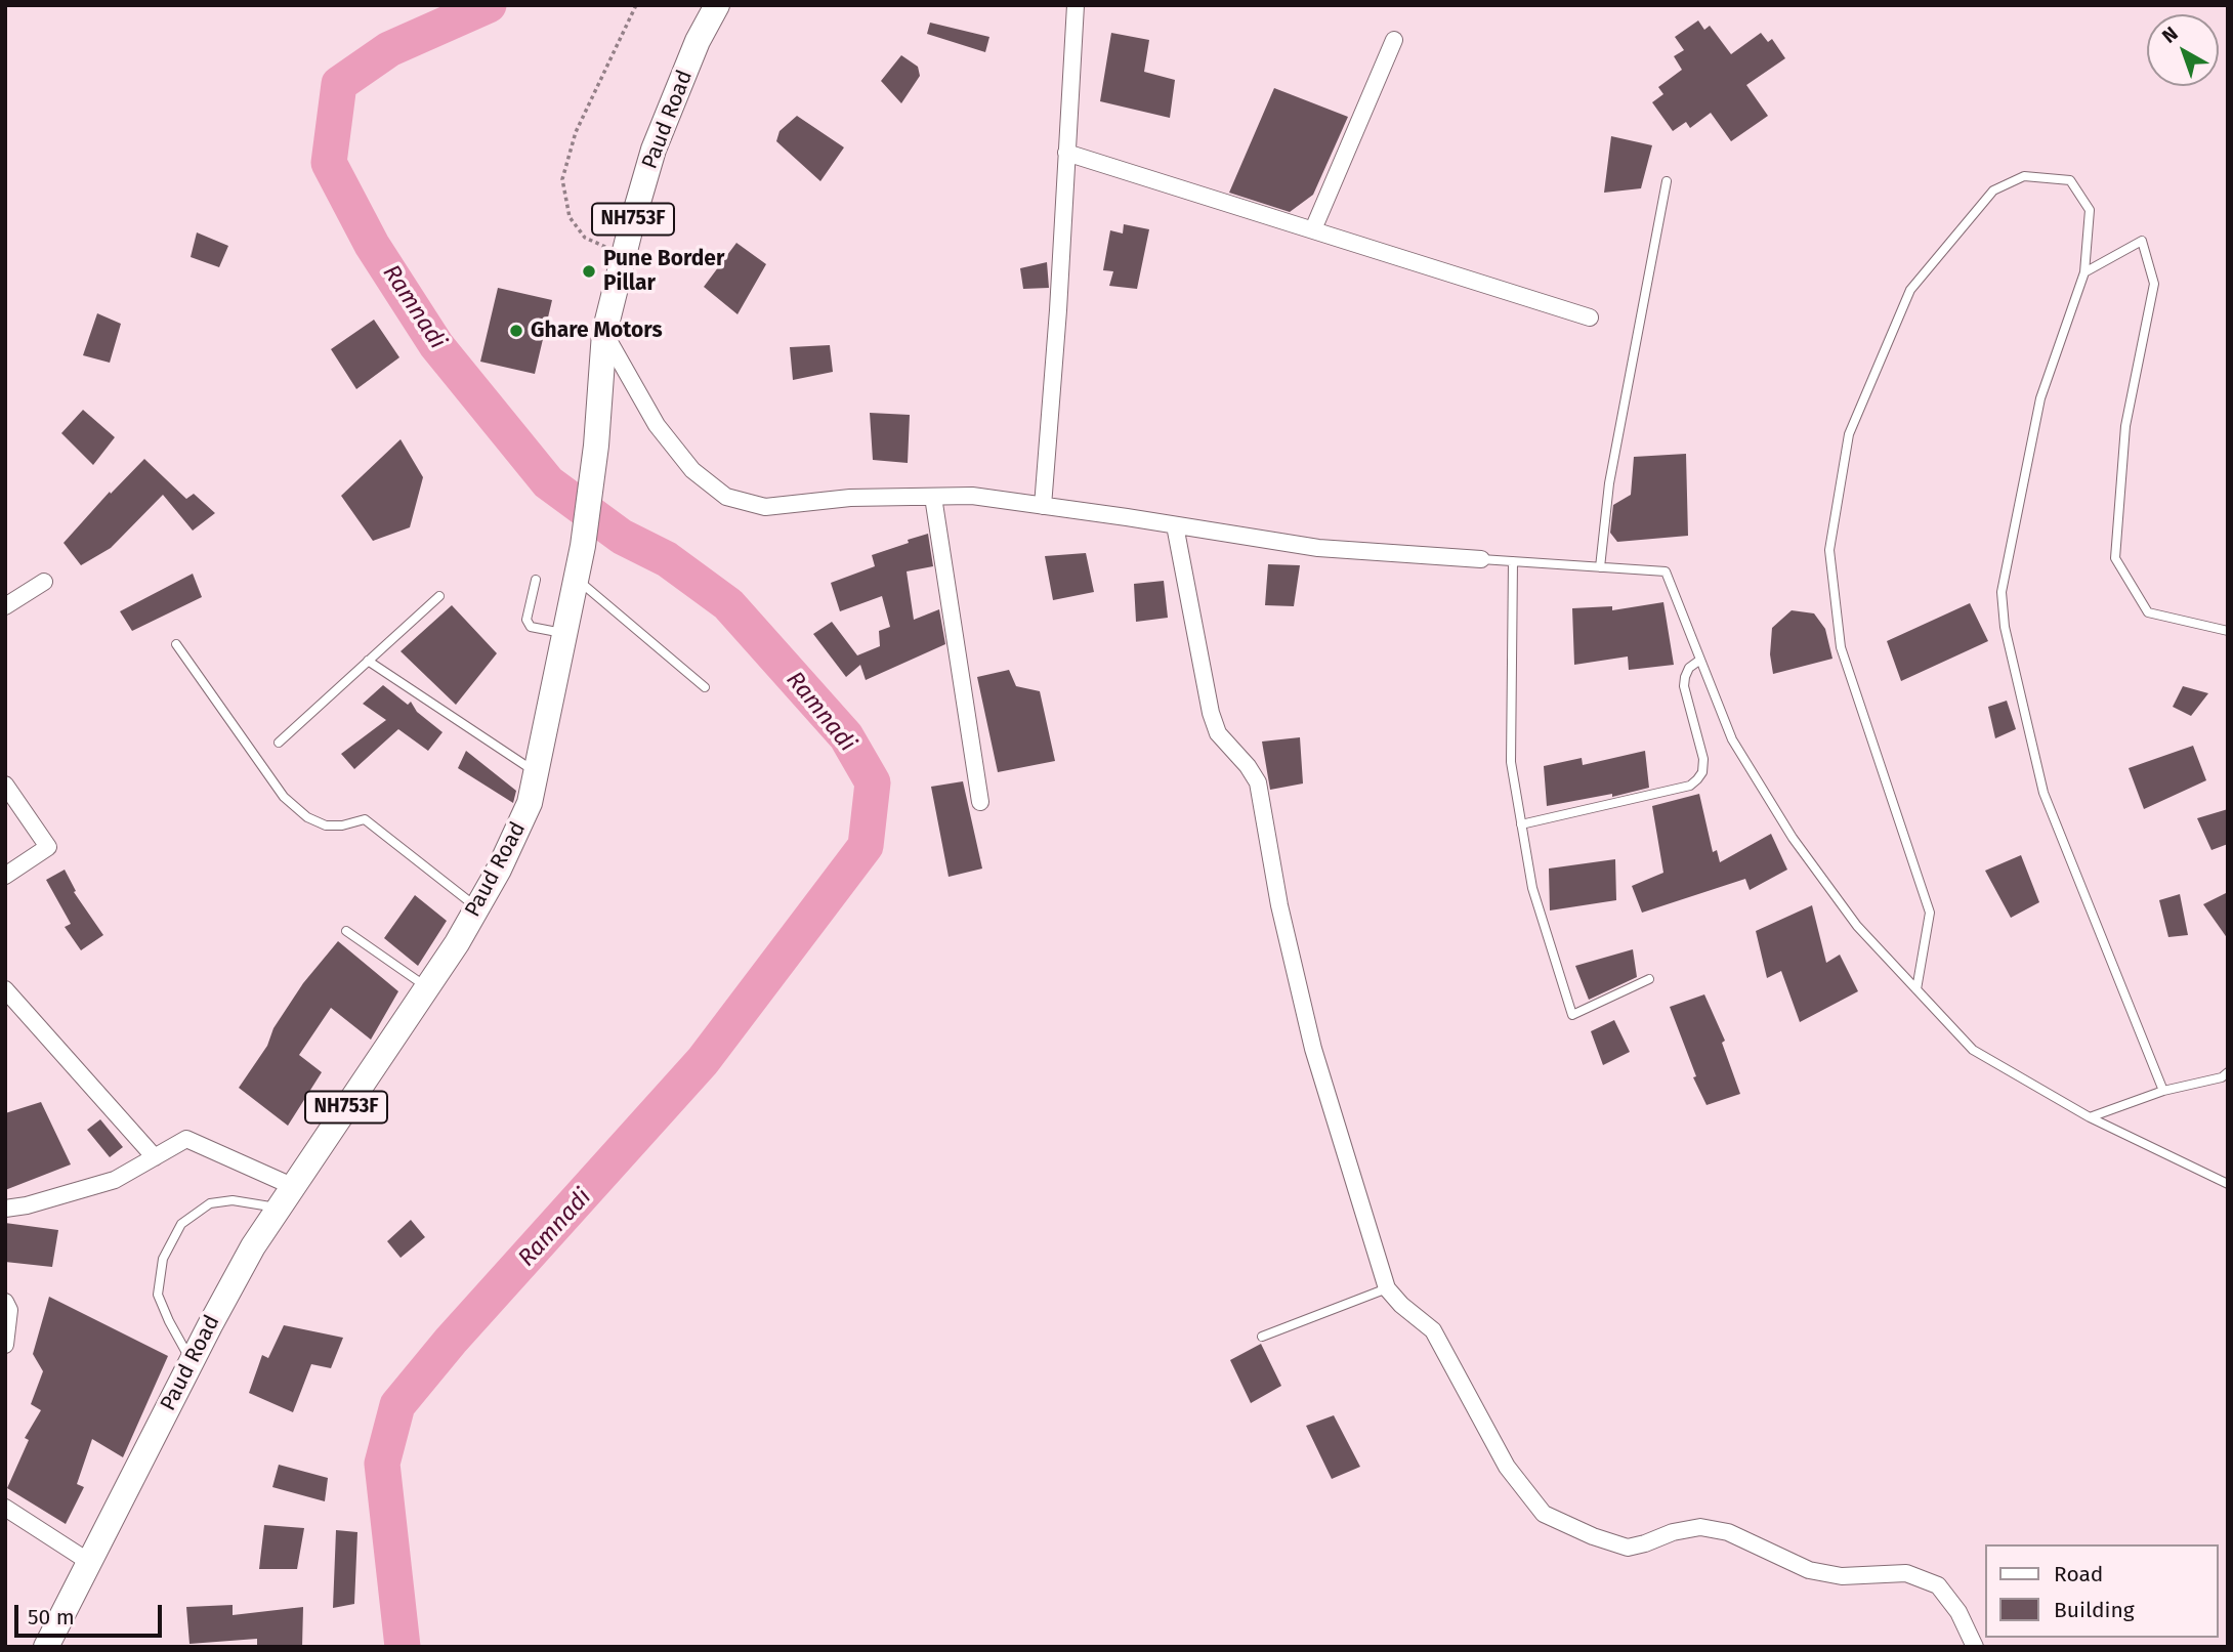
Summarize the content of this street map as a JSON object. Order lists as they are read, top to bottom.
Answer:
{
  "streets": {
    "main road": ["Paud Road", "NH753F"]
  },
  "water": ["Ramnadi"],
  "places": ["Pune Border Pillar", "Ghare Motors"],
  "legend": ["Road", "Building"],
  "scale_bar": "50 m",
  "north": "top left"
}
